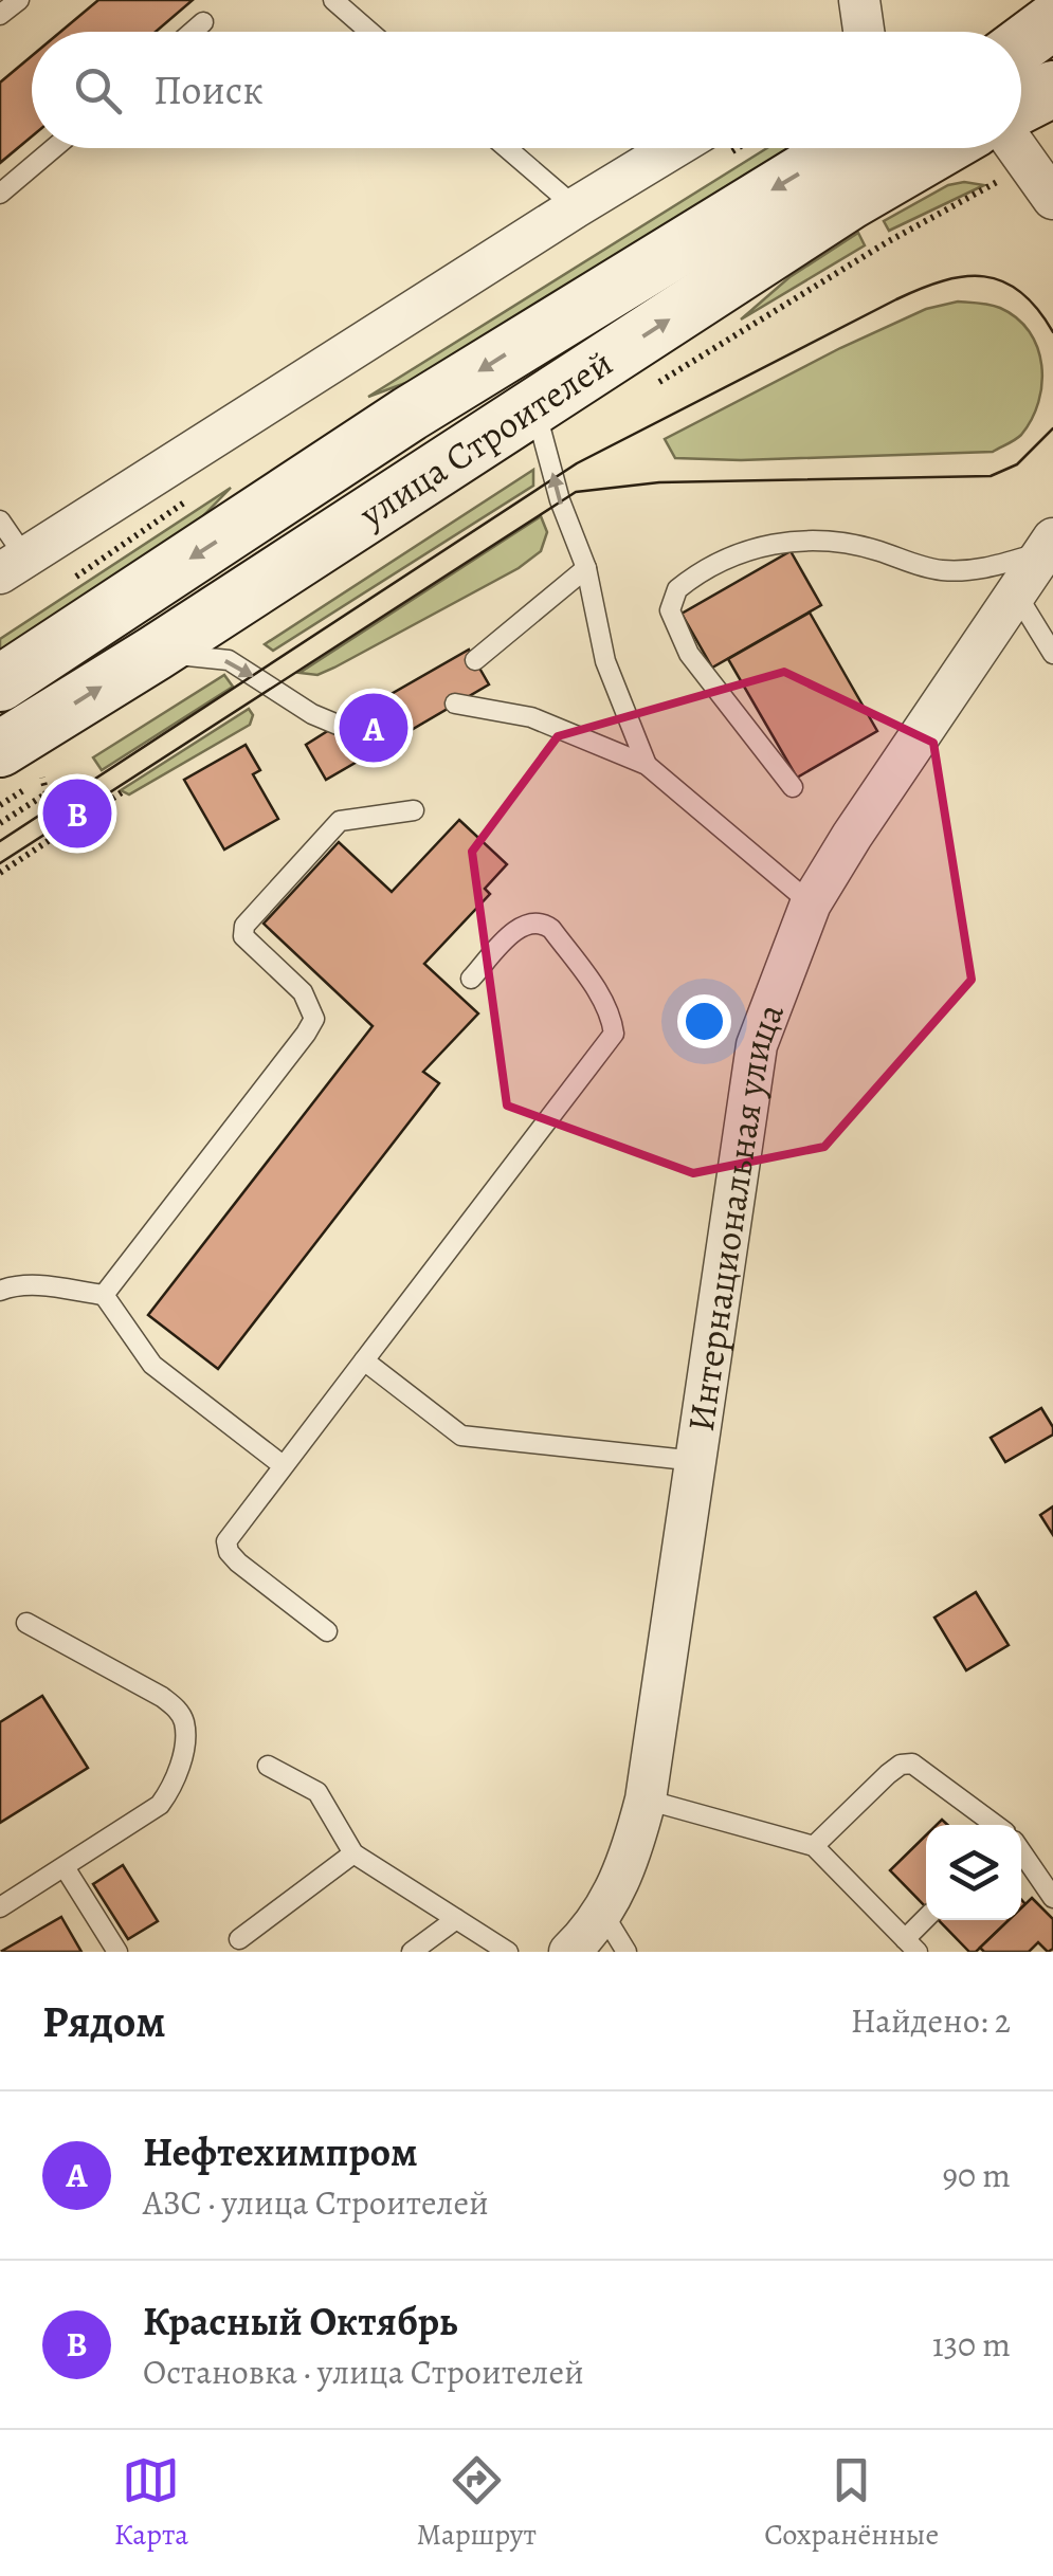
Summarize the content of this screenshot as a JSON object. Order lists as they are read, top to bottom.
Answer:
{
  "streets": {
    "main road": ["улица Строителей"],
    "street": ["Интернациональная улица"]
  },
  "page": {
    "search": "Поиск",
    "pins": ["A", "B"],
    "heading": ["Рядом", "Найдено: 2"],
    "list": [
      {
        "mark": "A",
        "name": "Нефтехимпром",
        "note": "АЗС · улица Строителей",
        "value": "90 m"
      },
      {
        "mark": "B",
        "name": "Красный Октябрь",
        "note": "Остановка · улица Строителей",
        "value": "130 m"
      }
    ],
    "nav": ["Карта", "Маршрут", "Сохранённые"]
  }
}
